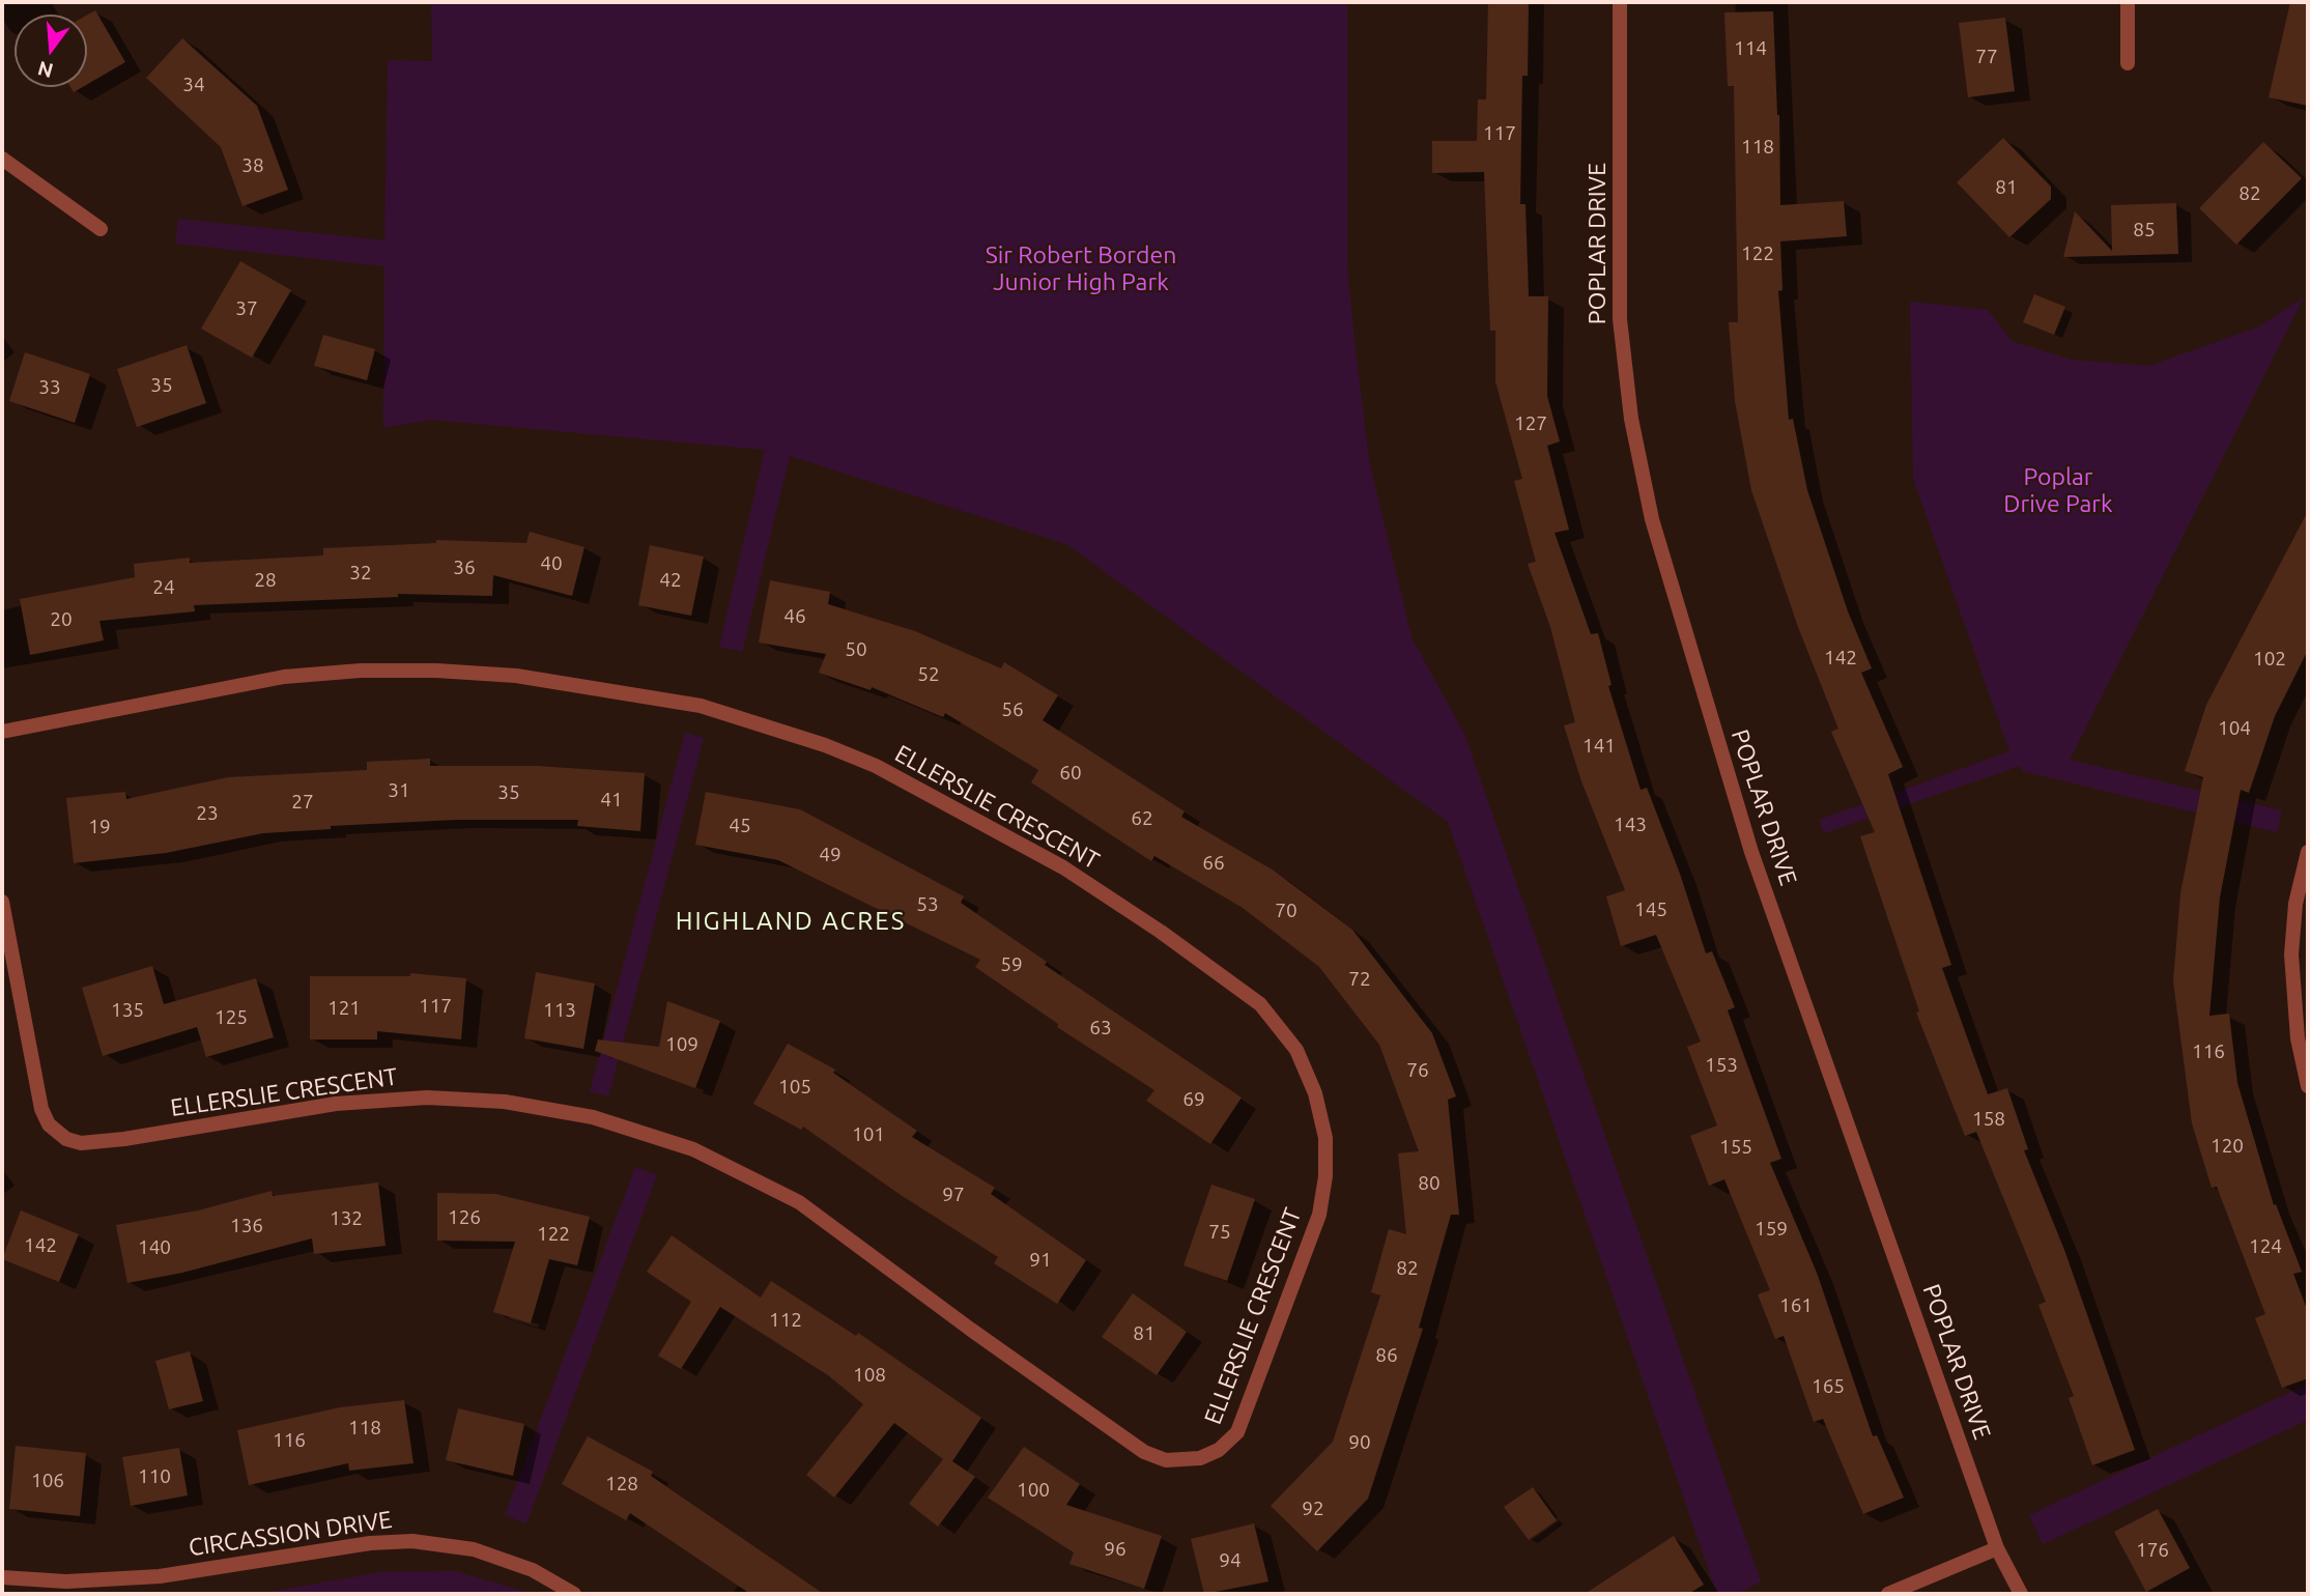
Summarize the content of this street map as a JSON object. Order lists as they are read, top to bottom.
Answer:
{
  "streets": {
    "street": ["POPLAR DRIVE", "ELLERSLIE CRESCENT", "CIRCASSION DRIVE"]
  },
  "districts": ["HIGHLAND ACRES"],
  "parks": ["Sir Robert Borden Junior High Park", "Poplar Drive Park"],
  "house_numbers": [
    "114",
    "77",
    "34",
    "117",
    "118",
    "38",
    "81",
    "82",
    "85",
    "122",
    "37",
    "35",
    "33",
    "127",
    "40",
    "36",
    "32",
    "28",
    "42",
    "24",
    "46",
    "20",
    "50",
    "142",
    "102",
    "52",
    "56",
    "104",
    "141",
    "60",
    "31",
    "35",
    "41",
    "27",
    "23",
    "62",
    "143",
    "45",
    "19",
    "49",
    "66",
    "53",
    "145",
    "70",
    "59",
    "72",
    "117",
    "121",
    "135",
    "113",
    "125",
    "63",
    "109",
    "116",
    "153",
    "76",
    "105",
    "69",
    "158",
    "101",
    "120",
    "155",
    "80",
    "97",
    "126",
    "132",
    "136",
    "159",
    "75",
    "122",
    "142",
    "124",
    "140",
    "91",
    "82",
    "161",
    "112",
    "81",
    "86",
    "108",
    "165",
    "118",
    "116",
    "90",
    "110",
    "106",
    "128",
    "100",
    "92",
    "96",
    "176",
    "94"
  ],
  "north": "bottom"
}
